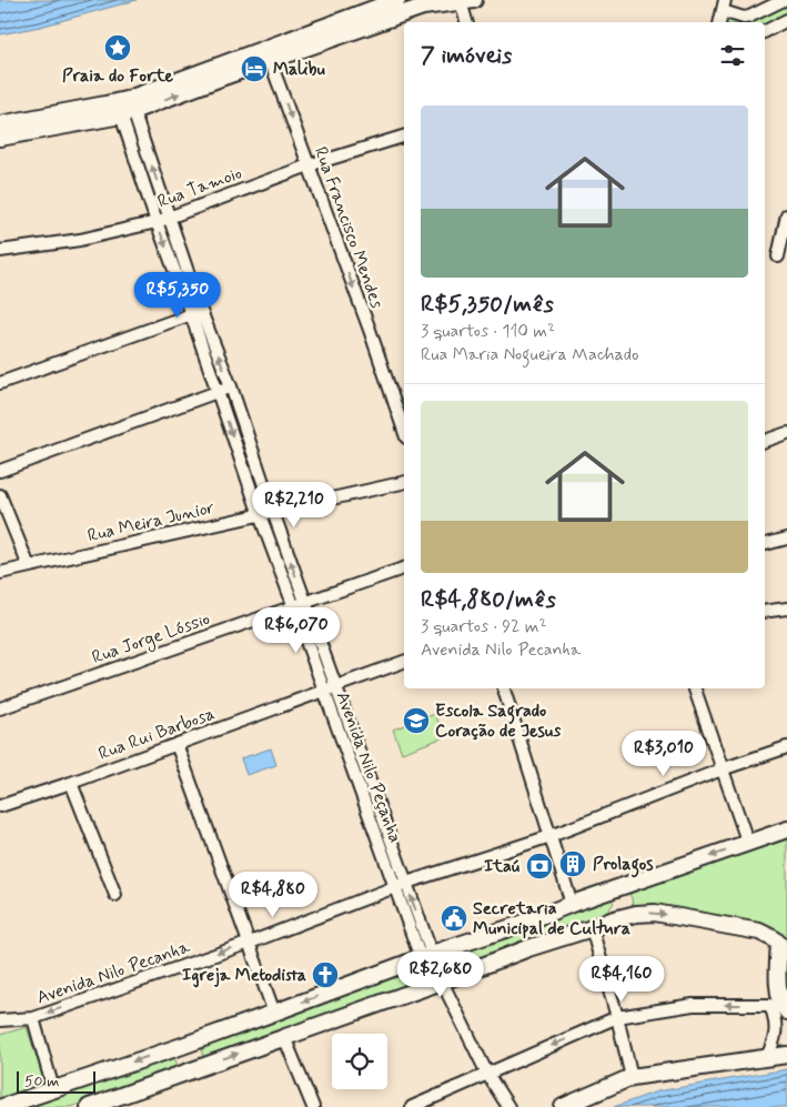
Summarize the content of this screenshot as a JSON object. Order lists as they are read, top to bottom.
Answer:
{
  "streets": {
    "street": [
      "Rua Tamoio",
      "Rua Francisco Mendes",
      "Rua Meira Junior",
      "Rua Jorge Lóssio",
      "Rua Rui Barbosa",
      "Avenida Nilo Peçanha",
      "Avenida Nilo Pecanha"
    ]
  },
  "crossings": [
    ["Rua Tamoio", "Rua Francisco Mendes"],
    ["Rua Tamoio", "Avenida Nilo Peçanha"],
    ["Rua Meira Junior", "Avenida Nilo Peçanha"],
    ["Rua Jorge Lóssio", "Avenida Nilo Peçanha"],
    ["Rua Rui Barbosa", "Avenida Nilo Peçanha"],
    ["Avenida Nilo Peçanha", "Avenida Nilo Pecanha"]
  ],
  "one_way": ["Rua Francisco Mendes"],
  "places": {
    "place": ["Praia do Forte"],
    "hotel": ["Malibu"],
    "school or university": ["Escola Sagrado Coração de Jesus"],
    "building": ["Prolagos"],
    "bank": ["Itaú"],
    "public building": ["Secretaria Municipal de Cultura"],
    "church": ["Igreja Metodista"]
  },
  "scale_bar": "50 m",
  "page": {
    "heading": "7 imóveis",
    "list": [
      {
        "name": "R$5,350/mês",
        "note": "3 quartos · 110 m² · Rua Maria Nogueira Machado"
      },
      {
        "name": "R$4,880/mês",
        "note": "3 quartos · 92 m² · Avenida Nilo Pecanha"
      }
    ],
    "price": [
      "R$5,350",
      "R$2,210",
      "R$6,070",
      "R$3,010",
      "R$4,880",
      "R$2,680",
      "R$4,160"
    ],
    "scale": "50 m"
  }
}
